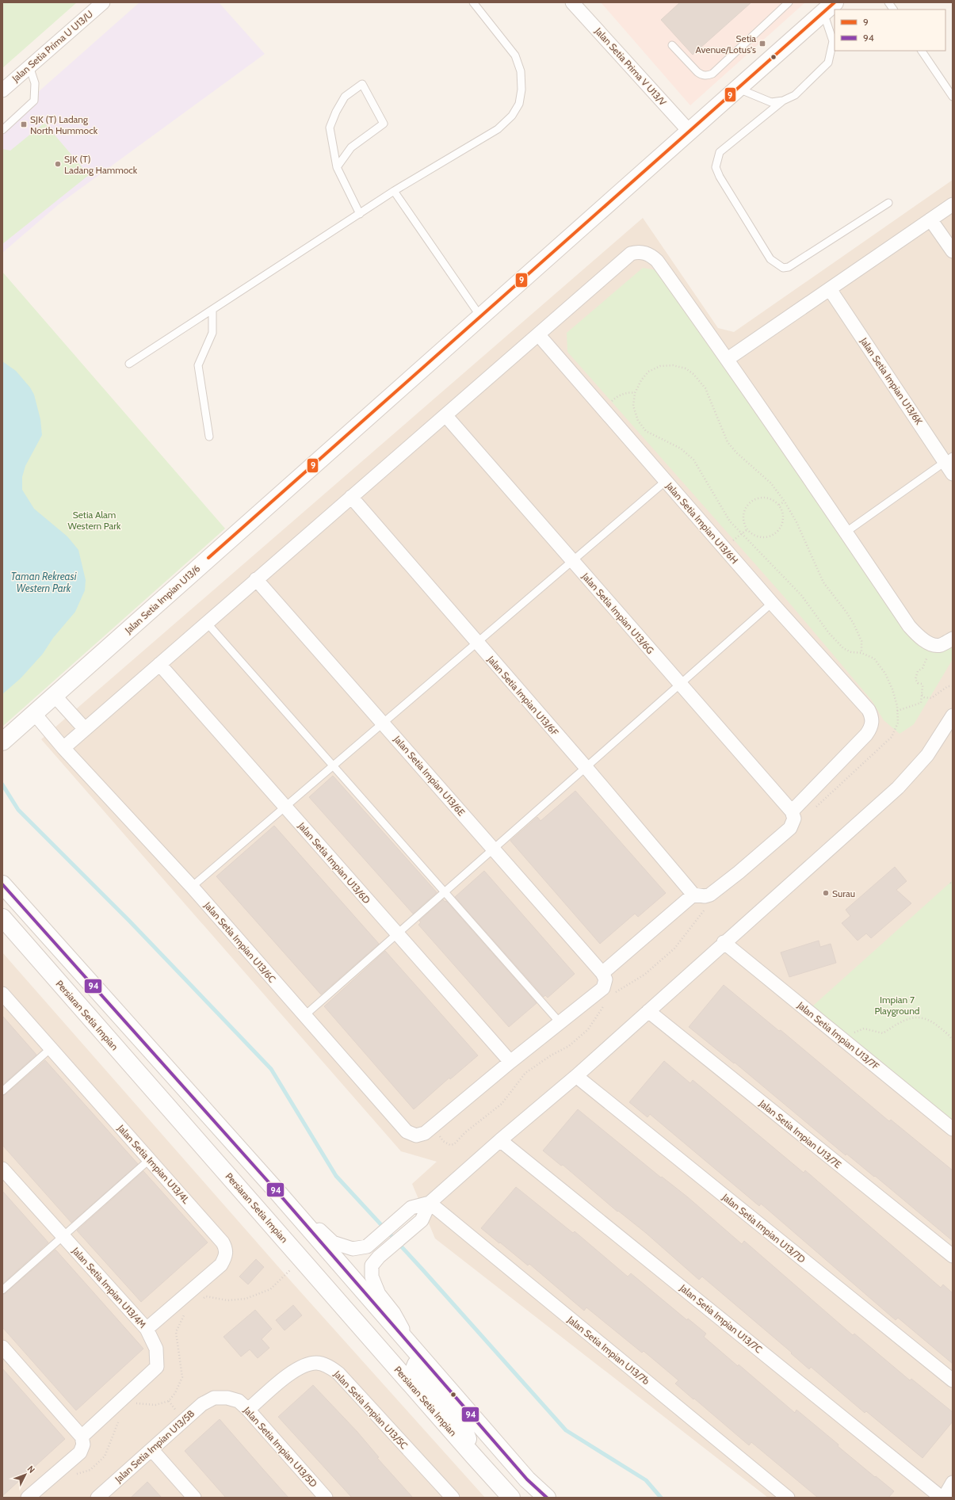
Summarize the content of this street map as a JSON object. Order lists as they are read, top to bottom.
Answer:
{
  "streets": {
    "street": [
      "Jalan Setia Prima U U13/U",
      "Jalan Setia Prima V U13/V",
      "Jalan Setia Impian U13/6K",
      "Jalan Setia Impian U13/6H",
      "Jalan Setia Impian U13/6",
      "Jalan Setia Impian U13/6G",
      "Jalan Setia Impian U13/6F",
      "Jalan Setia Impian U13/6E",
      "Jalan Setia Impian U13/6D",
      "Jalan Setia Impian U13/6C",
      "Persiaran Setia Impian",
      "Jalan Setia Impian U13/7F",
      "Jalan Setia Impian U13/7E",
      "Jalan Setia Impian U13/4L",
      "Jalan Setia Impian U13/7D",
      "Jalan Setia Impian U13/4M",
      "Jalan Setia Impian U13/7C",
      "Jalan Setia Impian U13/7b",
      "Jalan Setia Impian U13/5C",
      "Jalan Setia Impian U13/5B",
      "Jalan Setia Impian U13/5D"
    ]
  },
  "crossings": [
    ["Jalan Setia Prima V U13/V", "Jalan Setia Impian U13/6"],
    ["Jalan Setia Impian U13/6H", "Jalan Setia Impian U13/6G"],
    ["Jalan Setia Impian U13/6", "Jalan Setia Impian U13/6C"],
    ["Jalan Setia Impian U13/4L", "Jalan Setia Impian U13/4M"],
    ["Jalan Setia Impian U13/5C", "Jalan Setia Impian U13/5D"],
    ["Jalan Setia Impian U13/5B", "Jalan Setia Impian U13/5D"]
  ],
  "water": ["Taman Rekreasi Western Park"],
  "parks": ["Setia Alam Western Park", "Impian 7 Playground"],
  "places": {
    "transit": ["Setia Avenue/Lotus's", "SJK (T) Ladang North Hummock"],
    "other": ["SJK (T) Ladang Hammock", "Surau"]
  },
  "lines": ["transit line 9", "transit line 94"],
  "legend": ["9", "94"],
  "north": "top right"
}
